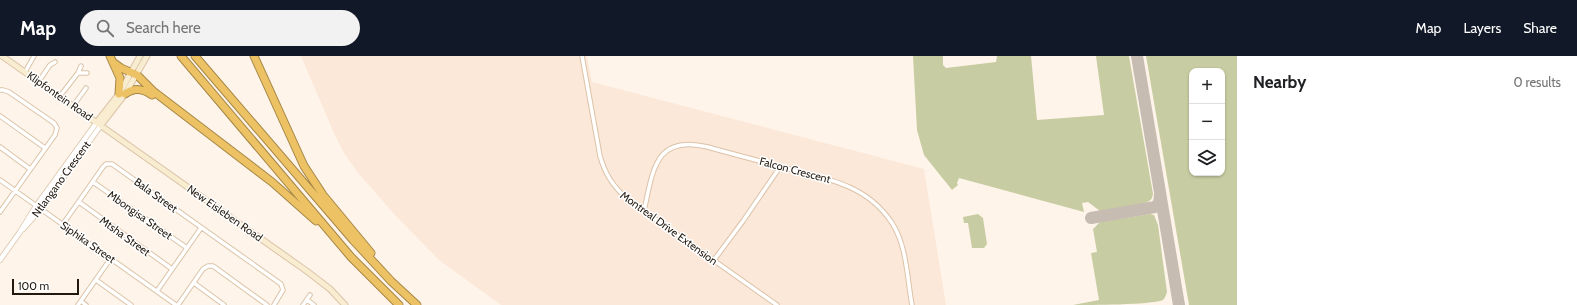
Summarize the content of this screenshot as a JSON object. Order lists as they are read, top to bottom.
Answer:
{
  "streets": {
    "main road": ["Klipfontein Road", "New Eisleben Road"],
    "street": [
      "Falcon Crescent",
      "Ntlangano Crescent",
      "Bala Street",
      "Mbongisa Street",
      "Montreal Drive Extension",
      "Mtsha Street",
      "Siphika Street"
    ]
  },
  "crossings": [
    ["Klipfontein Road", "Ntlangano Crescent"],
    ["Klipfontein Road", "New Eisleben Road"],
    ["Falcon Crescent", "Montreal Drive Extension"],
    ["Ntlangano Crescent", "New Eisleben Road"],
    ["Ntlangano Crescent", "Siphika Street"],
    ["Bala Street", "Mbongisa Street"]
  ],
  "scale_bar": "100 m",
  "page": {
    "header": "Map",
    "search": "Search here",
    "nav": ["Map", "Layers", "Share"],
    "heading": ["Nearby", "0 results"],
    "map_buttons": ["+", "−"],
    "scale": "100 m"
  }
}
